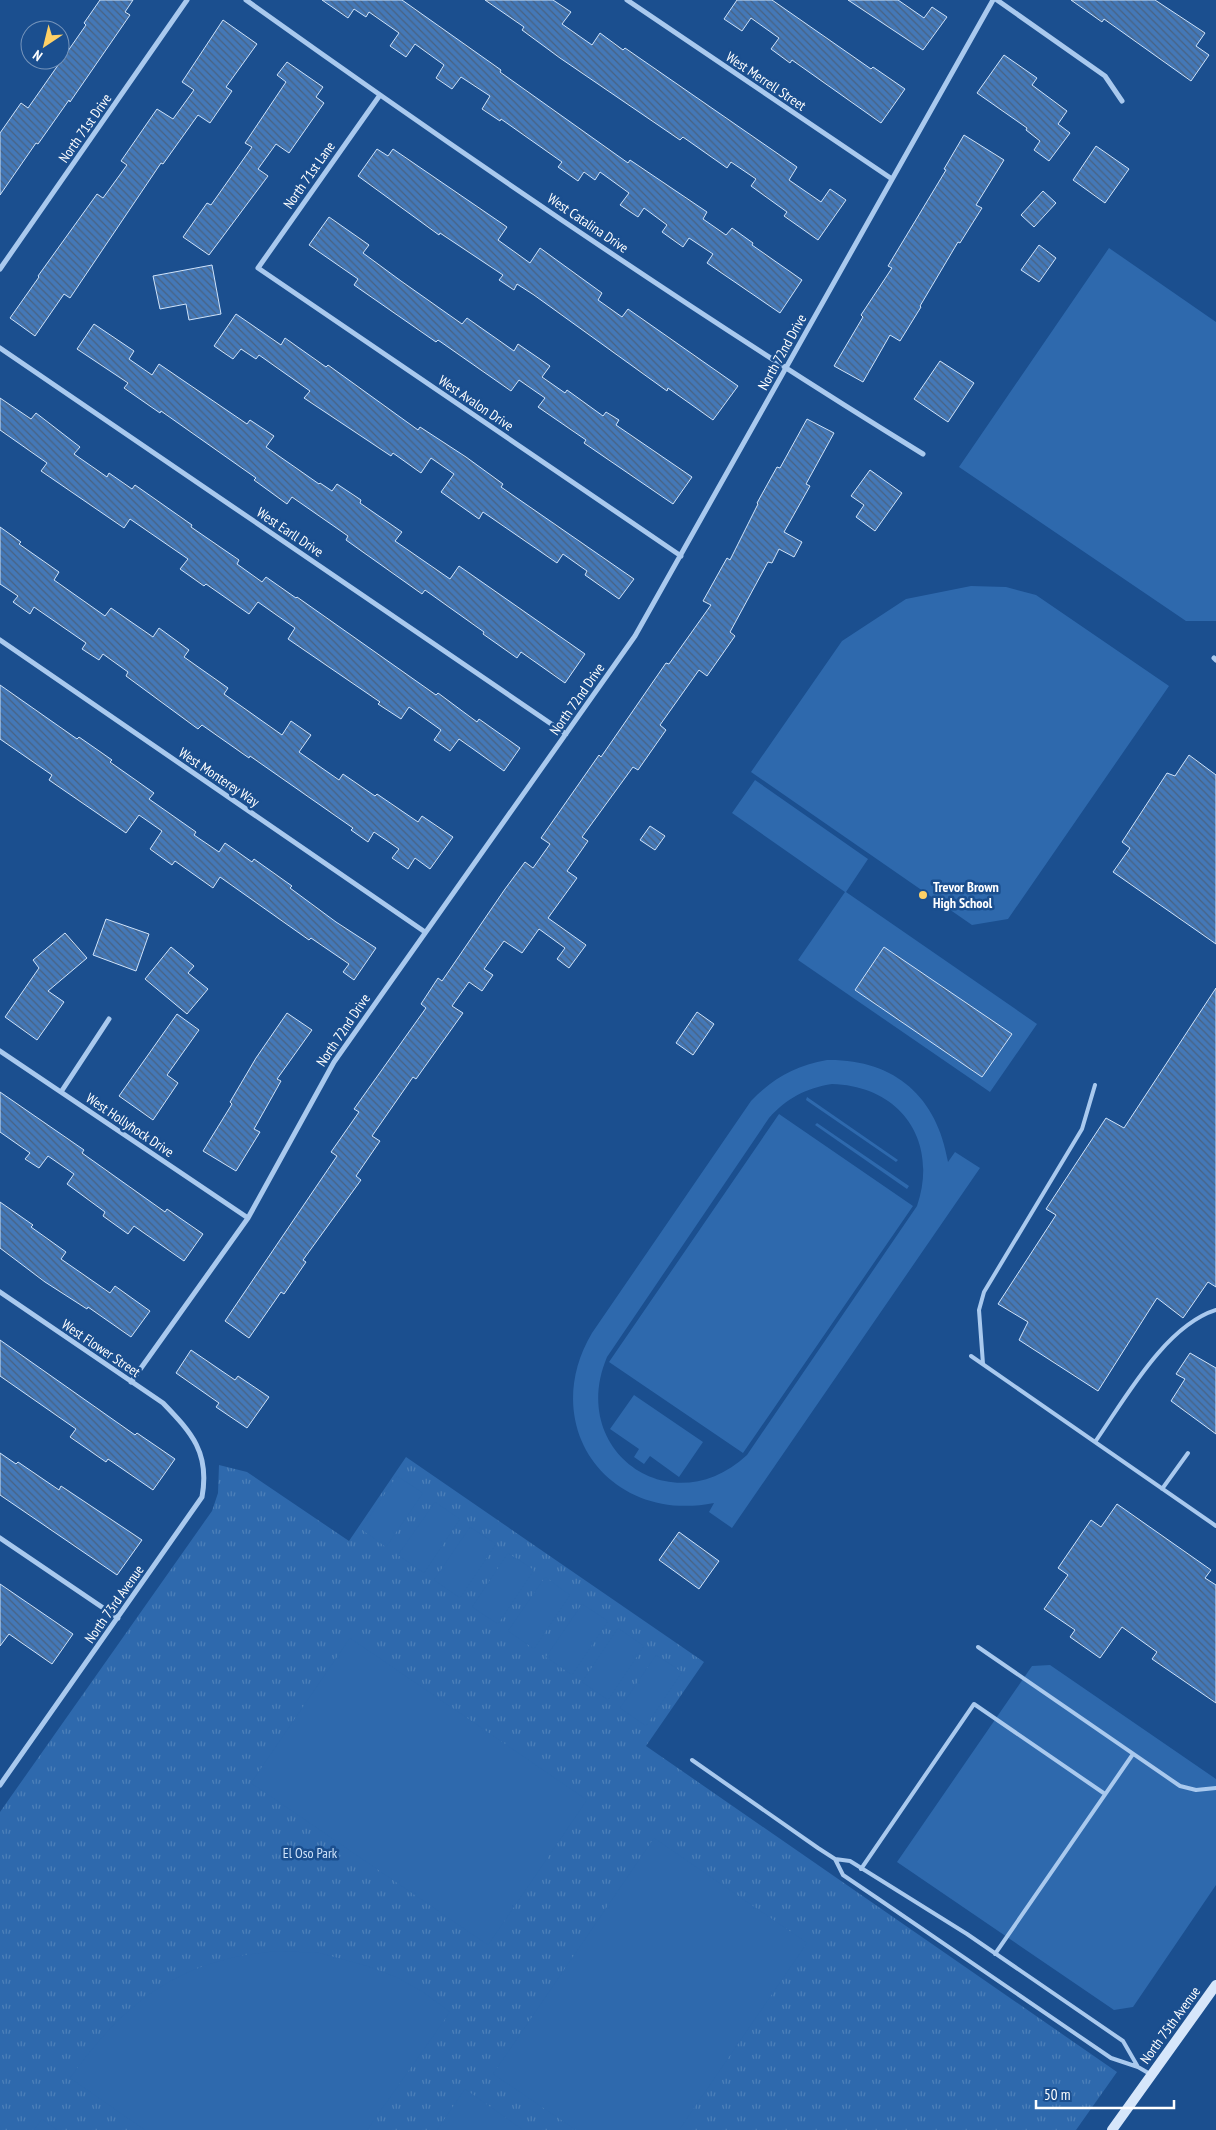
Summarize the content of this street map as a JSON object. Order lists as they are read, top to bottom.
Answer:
{
  "streets": {
    "main road": ["North 75th Avenue"],
    "street": [
      "West Merrell Street",
      "North 71st Drive",
      "North 71st Lane",
      "West Catalina Drive",
      "North 72nd Drive",
      "West Avalon Drive",
      "West Earll Drive",
      "West Monterey Way",
      "West Hollyhock Drive",
      "West Flower Street",
      "North 73rd Avenue"
    ]
  },
  "crossings": [
    ["West Merrell Street", "North 72nd Drive"],
    ["North 71st Lane", "West Catalina Drive"],
    ["North 71st Lane", "West Avalon Drive"],
    ["West Catalina Drive", "North 72nd Drive"],
    ["North 72nd Drive", "West Avalon Drive"],
    ["North 72nd Drive", "West Earll Drive"],
    ["North 72nd Drive", "West Monterey Way"],
    ["North 72nd Drive", "West Hollyhock Drive"],
    ["North 72nd Drive", "West Flower Street"],
    ["West Flower Street", "North 73rd Avenue"]
  ],
  "parks": ["El Oso Park"],
  "places": ["Trevor Brown High School"],
  "scale_bar": "50 m",
  "north": "bottom left"
}
